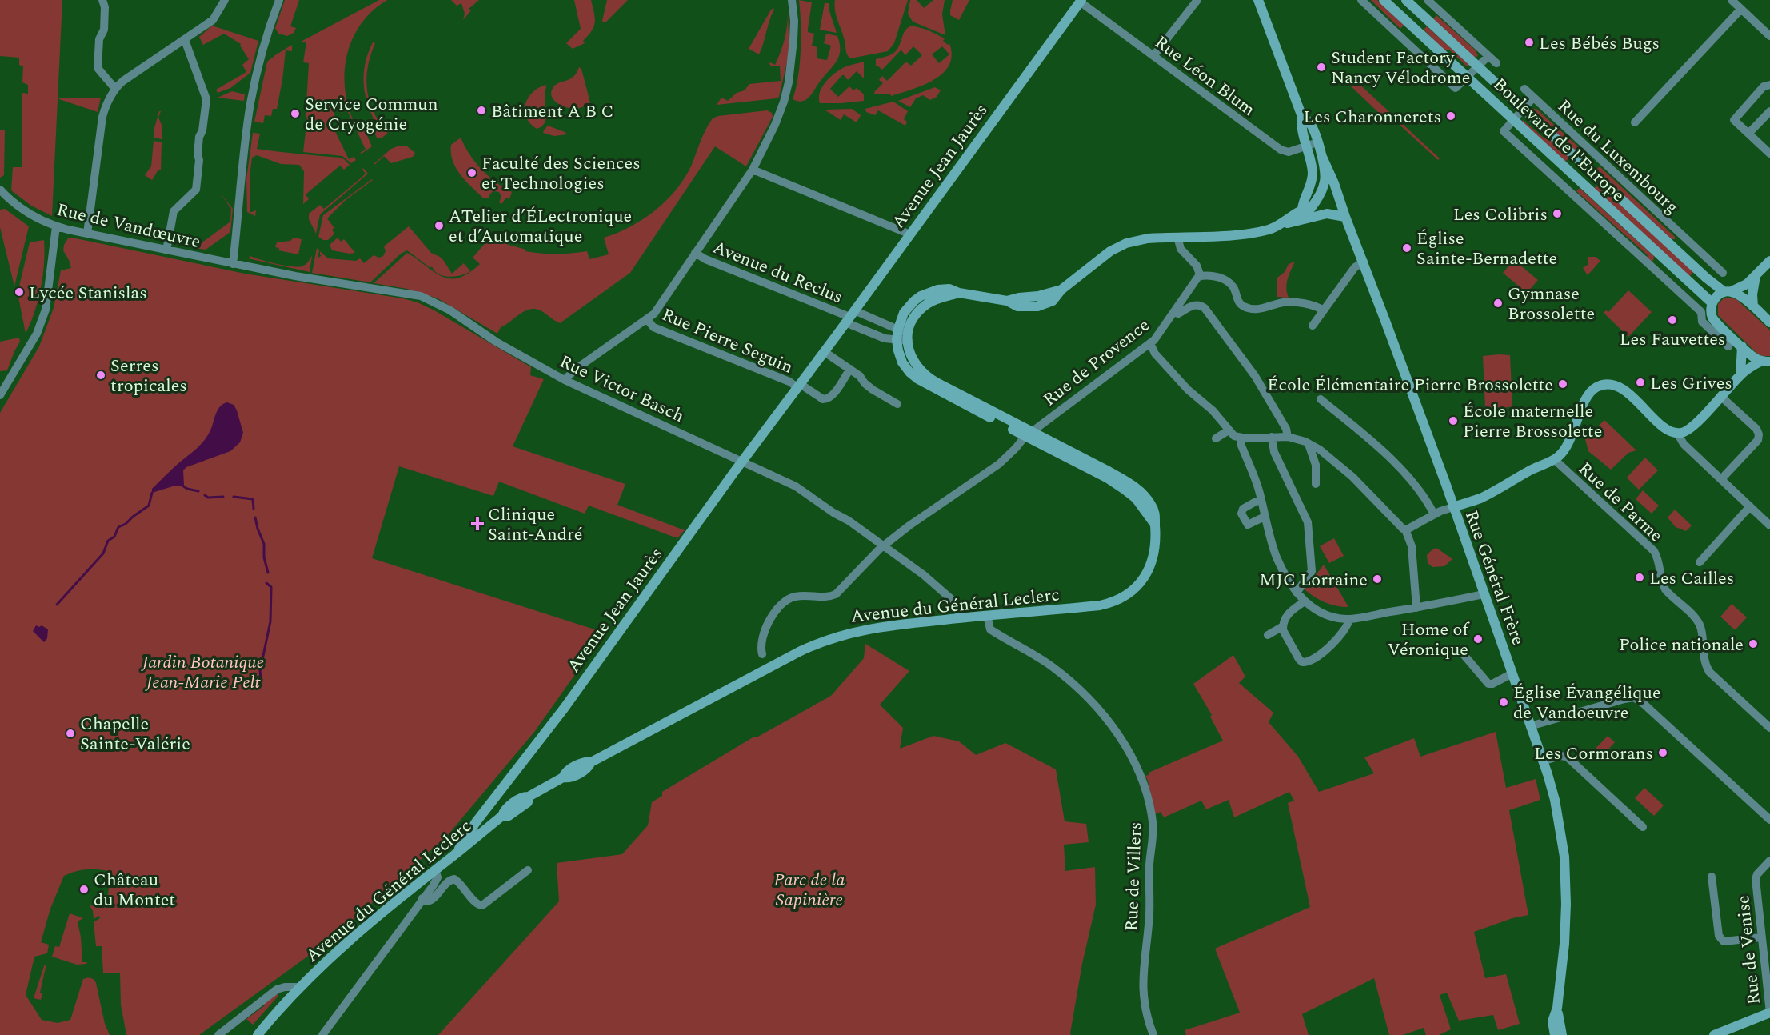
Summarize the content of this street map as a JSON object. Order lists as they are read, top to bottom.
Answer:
{
  "streets": {
    "main road": [
      "Boulevard de l'Europe",
      "Avenue Jean Jaurès",
      "Rue Général Frère",
      "Avenue du Général Leclerc"
    ],
    "street": [
      "Rue Léon Blum",
      "Rue du Luxembourg",
      "Rue de Vandœuvre",
      "Avenue du Reclus",
      "Rue Pierre Seguin",
      "Rue de Provence",
      "Rue Victor Basch",
      "Rue de Parme",
      "Rue de Villers",
      "Rue de Venise"
    ]
  },
  "crossings": [
    ["Rue Léon Blum", "Avenue Jean Jaurès"],
    ["Boulevard de l'Europe", "Rue du Luxembourg"],
    ["Avenue Jean Jaurès", "Avenue du Reclus"],
    ["Avenue Jean Jaurès", "Rue Pierre Seguin"],
    ["Avenue Jean Jaurès", "Rue Victor Basch"],
    ["Avenue Jean Jaurès", "Avenue du Général Leclerc"],
    ["Rue de Vandœuvre", "Rue Victor Basch"],
    ["Avenue du Reclus", "Avenue du Général Leclerc"],
    ["Rue de Provence", "Rue Victor Basch"],
    ["Rue de Provence", "Avenue du Général Leclerc"],
    ["Rue Victor Basch", "Avenue du Général Leclerc"],
    ["Avenue du Général Leclerc", "Rue de Villers"]
  ],
  "parks": ["Jardin Botanique Jean-Marie Pelt", "Parc de la Sapinière"],
  "places": {
    "other": [
      "Les Bébés Bugs",
      "Student Factory Nancy Vélodrome",
      "Bâtiment A B C",
      "Service Commun de Cryogénie",
      "Les Charonnerets",
      "Faculté des Sciences et Technologies",
      "Les Colibris",
      "ATelier d’ÉLectronique et d’Automatique",
      "Église Sainte-Bernadette",
      "Lycée Stanislas",
      "Gymnase Brossolette",
      "Les Fauvettes",
      "Serres tropicales",
      "Les Grives",
      "École Élémentaire Pierre Brossolette",
      "École maternelle Pierre Brossolette",
      "Les Cailles",
      "MJC Lorraine",
      "Home of Véronique",
      "Police nationale",
      "Église Évangélique de Vandoeuvre",
      "Chapelle Sainte-Valérie",
      "Les Cormorans",
      "Château du Montet"
    ],
    "health": ["Clinique Saint-André"]
  }
}
